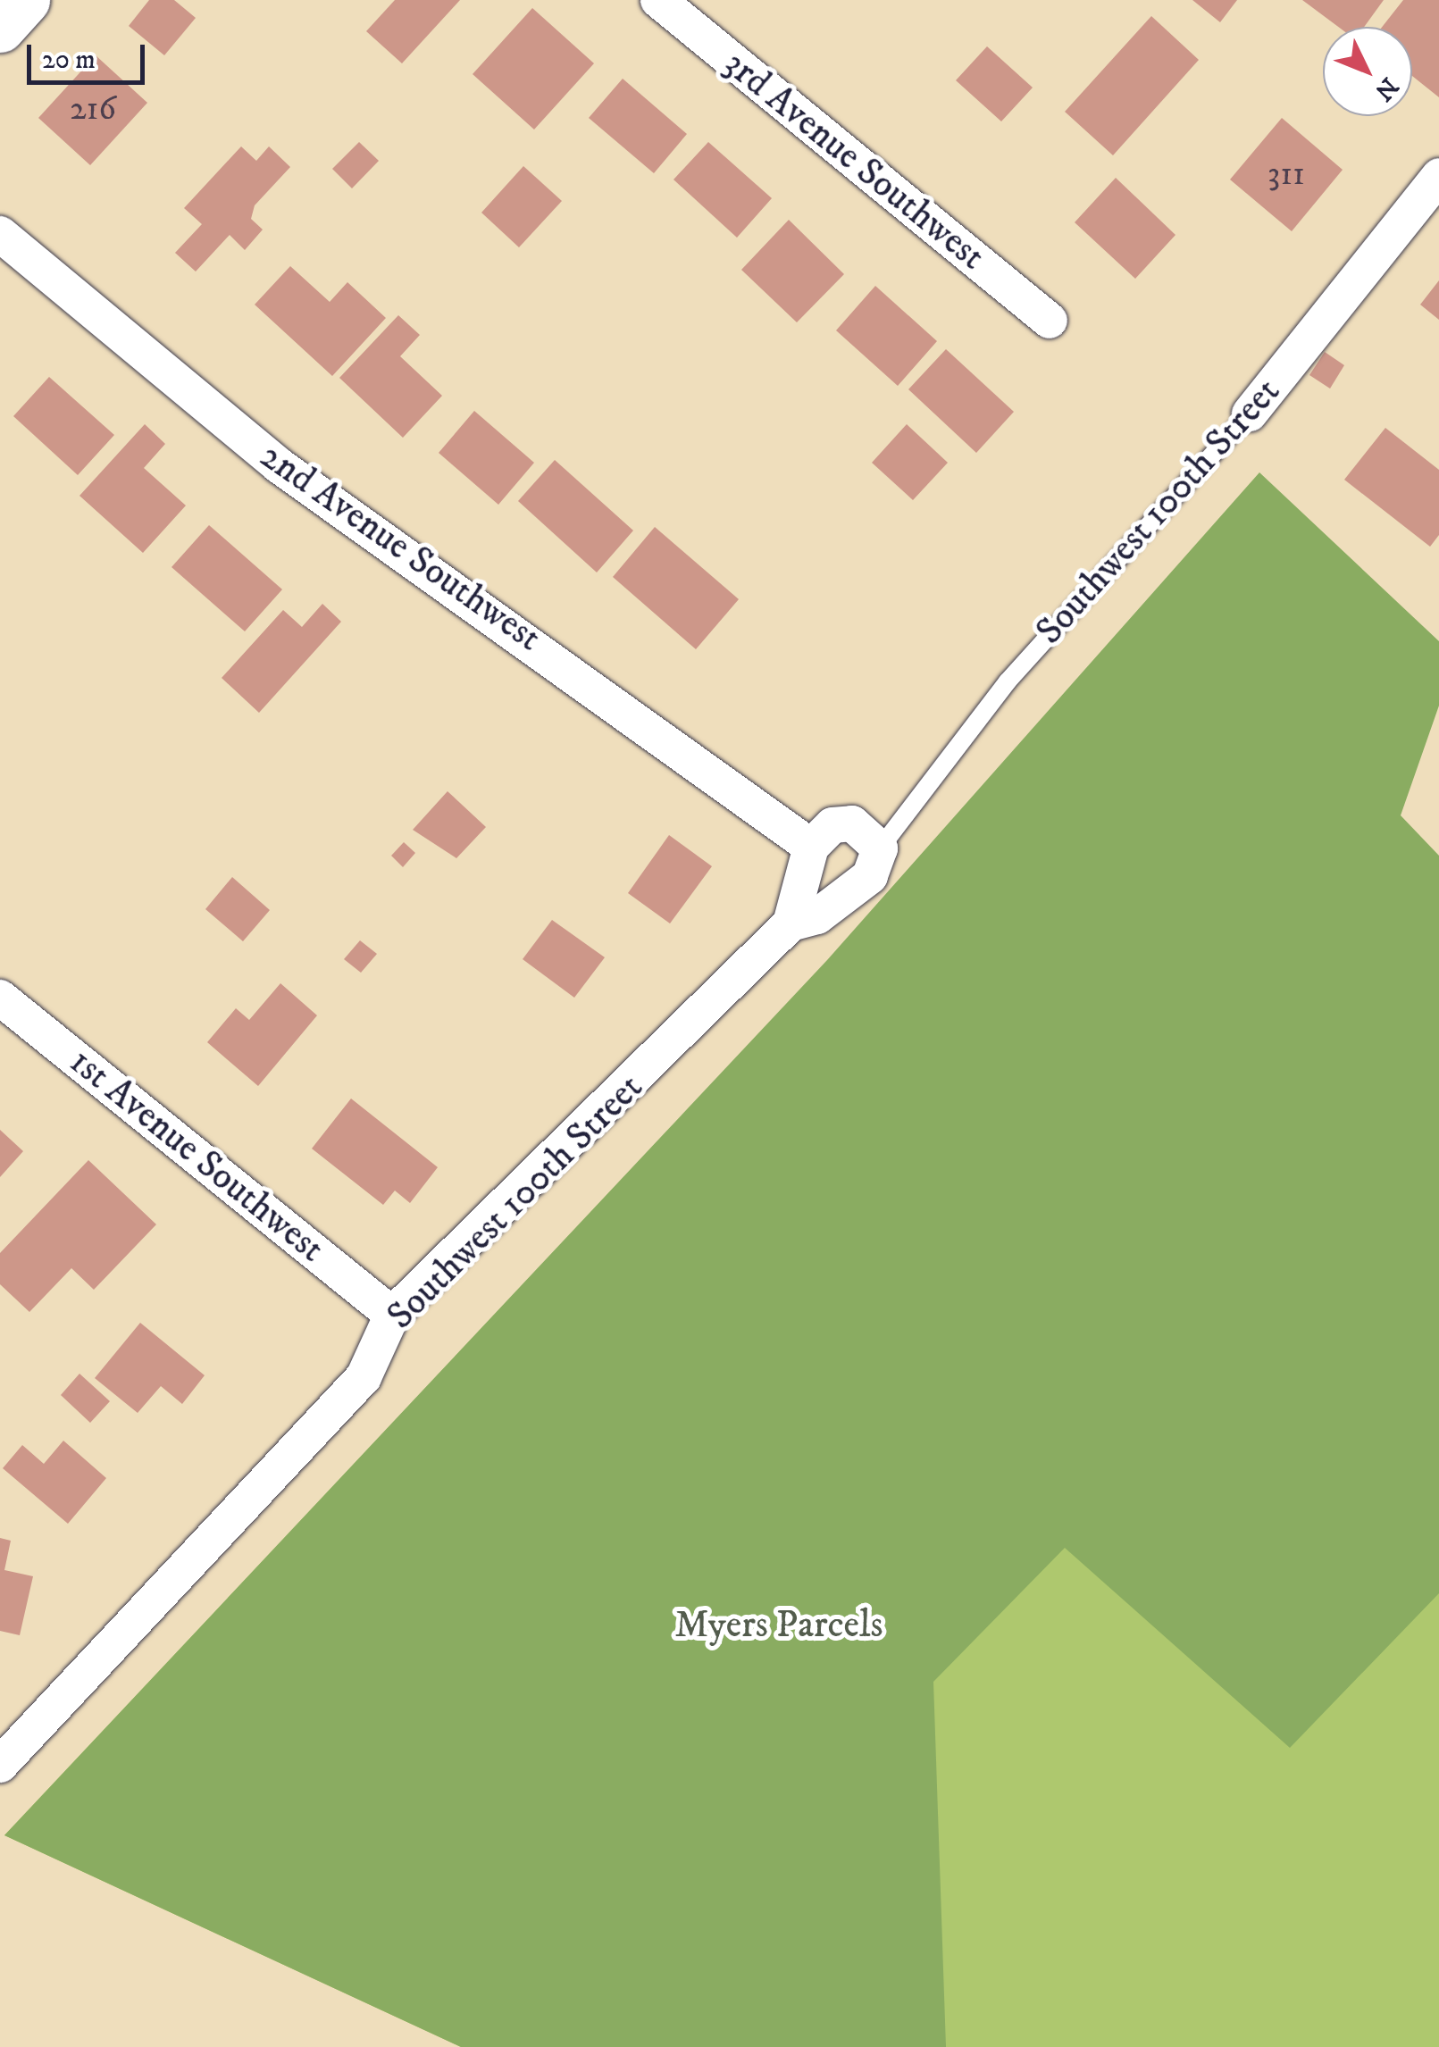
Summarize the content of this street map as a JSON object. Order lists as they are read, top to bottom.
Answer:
{
  "streets": {
    "street": [
      "3rd Avenue Southwest",
      "Southwest 100th Street",
      "2nd Avenue Southwest",
      "1st Avenue Southwest"
    ]
  },
  "crossings": [
    ["Southwest 100th Street", "2nd Avenue Southwest"],
    ["Southwest 100th Street", "1st Avenue Southwest"]
  ],
  "parks": ["Myers Parcels"],
  "house_numbers": ["216", "311"],
  "scale_bar": "20 m",
  "north": "bottom right"
}
